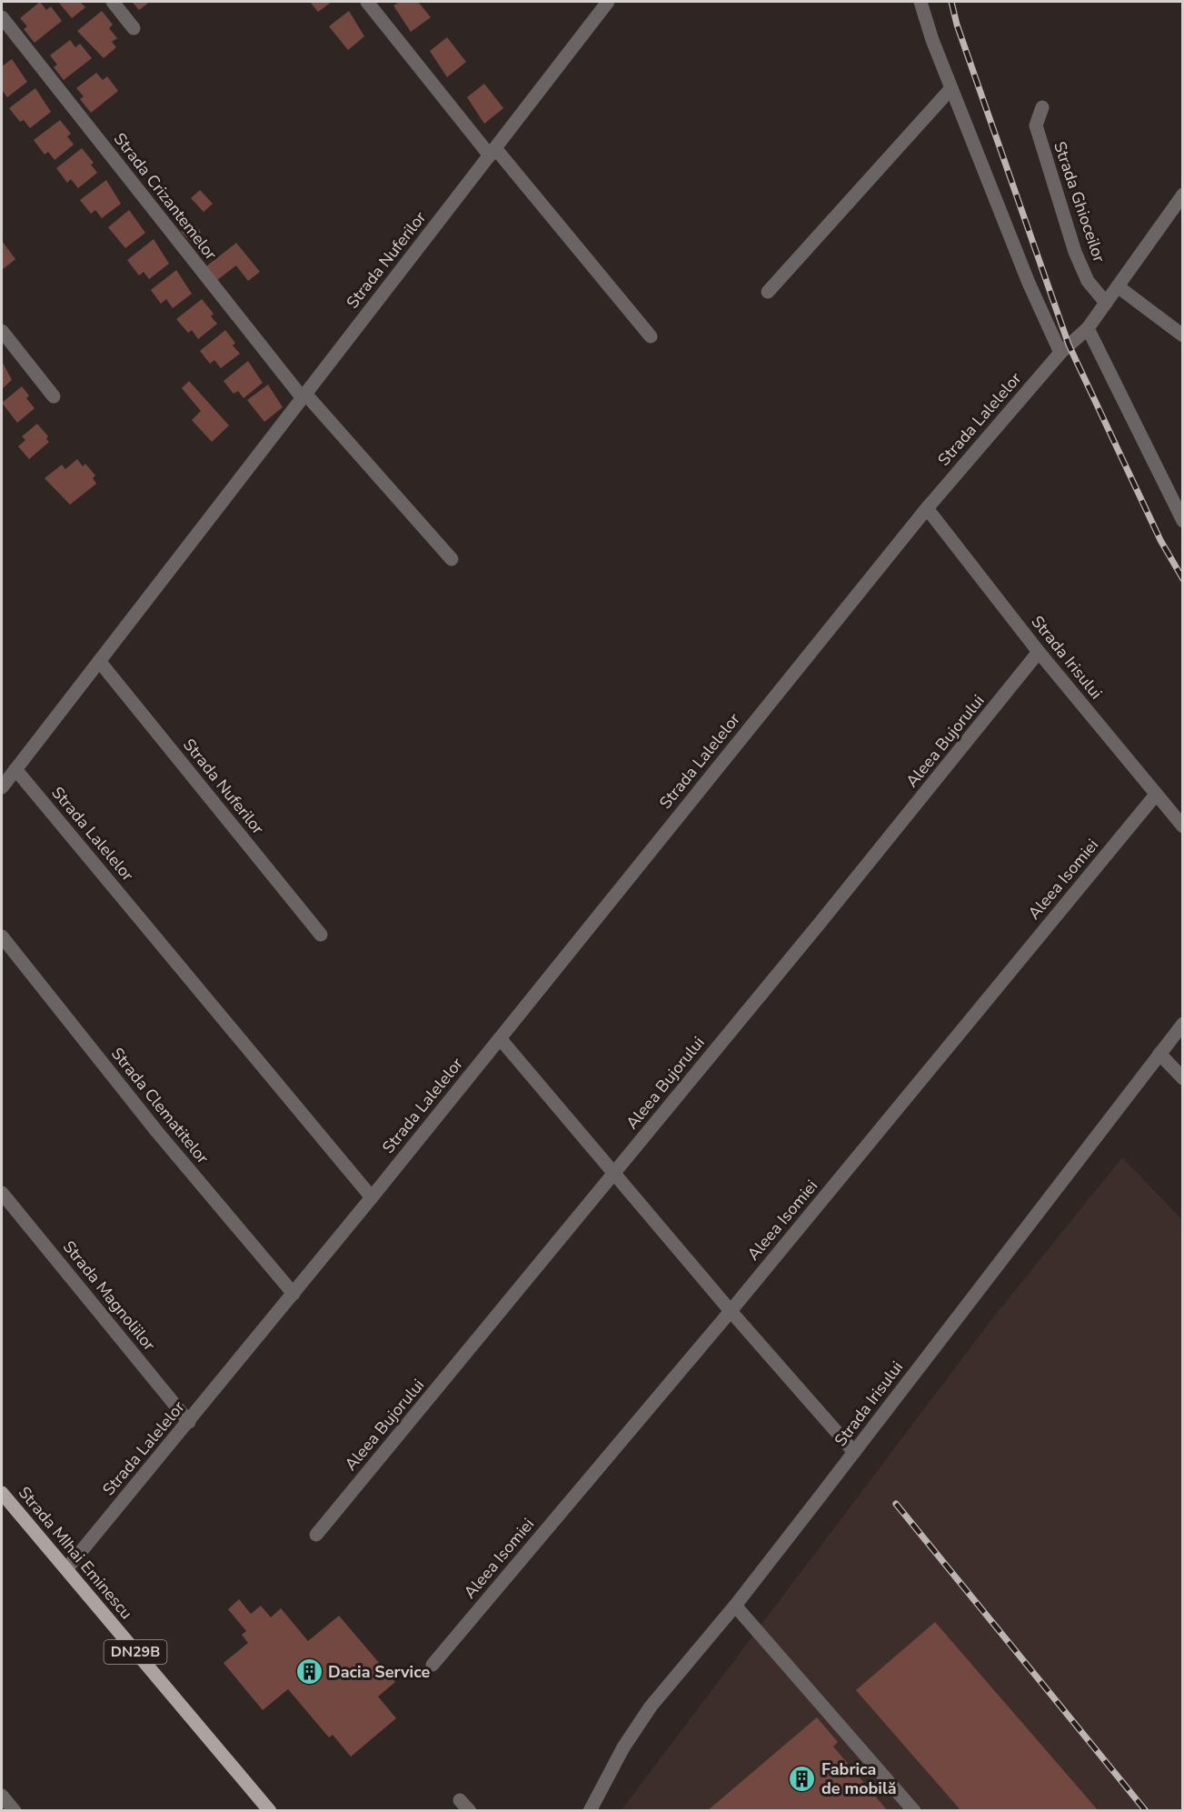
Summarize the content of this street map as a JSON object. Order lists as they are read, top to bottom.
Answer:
{
  "streets": {
    "main road": ["Strada MIhai Eminescu", "DN29B"],
    "street": [
      "Strada Crizantemelor",
      "Strada Ghioceilor",
      "Strada Nuferilor",
      "Strada Lalelelor",
      "Strada Irisului",
      "Aleea Bujorului",
      "Aleea Isomiei",
      "Strada Clematitelor",
      "Strada Magnoliilor"
    ]
  },
  "crossings": [
    ["Strada Crizantemelor", "Strada Nuferilor"],
    ["Strada Ghioceilor", "Strada Lalelelor"],
    ["Strada Nuferilor", "Strada Lalelelor"],
    ["Strada Lalelelor", "Strada Irisului"],
    ["Strada Lalelelor", "Strada Clematitelor"],
    ["Strada Lalelelor", "Strada Magnoliilor"],
    ["Strada Lalelelor", "Strada MIhai Eminescu"],
    ["Strada Irisului", "Aleea Bujorului"],
    ["Strada Irisului", "Aleea Isomiei"]
  ],
  "places": {
    "building": ["Dacia Service", "Fabrica de mobilă"]
  }
}
